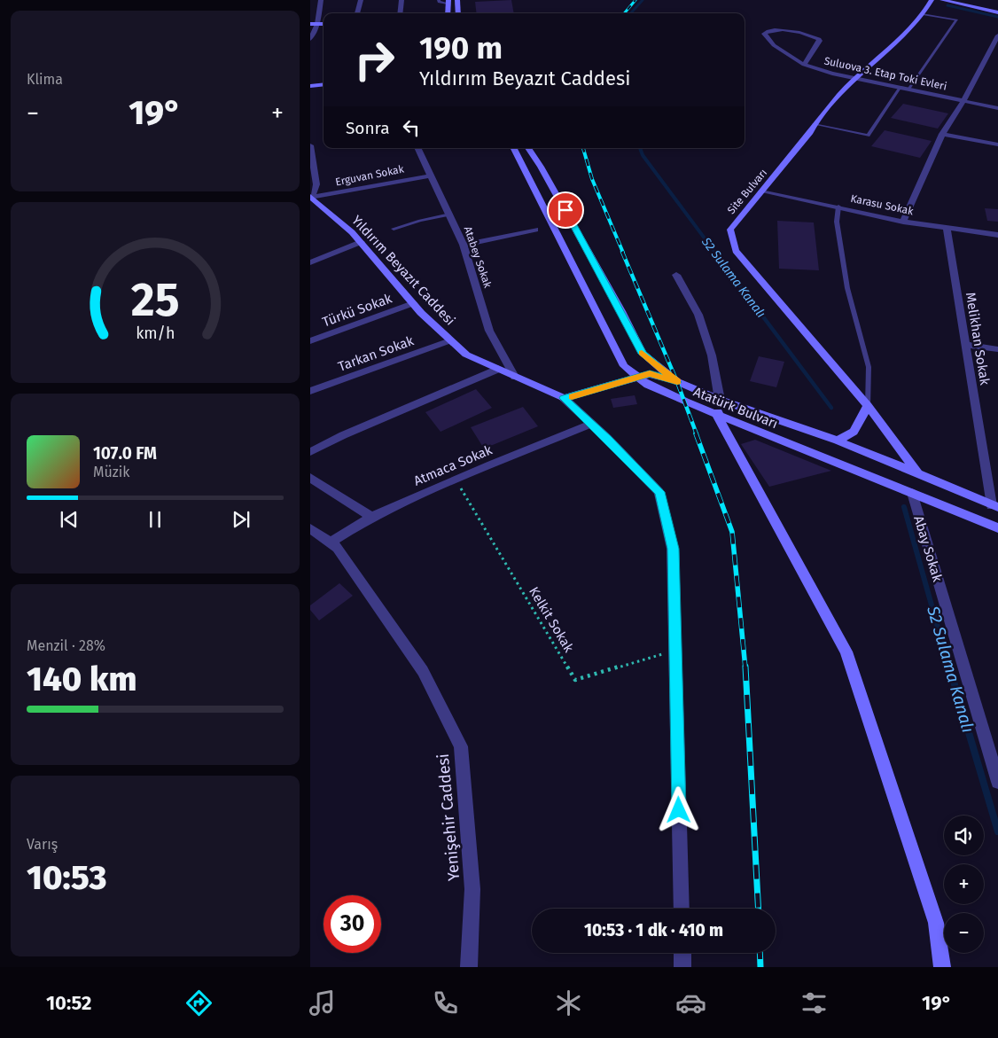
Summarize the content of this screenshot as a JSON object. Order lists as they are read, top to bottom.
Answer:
{
  "streets": {
    "street": [
      "Suluova 3. Etap Toki Evleri",
      "Erguvan Sokak",
      "Site Bulvarı",
      "Karasu Sokak",
      "Atabey Sokak",
      "Yıldırım Beyazıt Caddesi",
      "Türkü Sokak",
      "Melikhan Sokak",
      "Tarkan Sokak",
      "Atatürk Bulvarı",
      "Atmaca Sokak",
      "Abay Sokak",
      "Yenişehir Caddesi"
    ],
    "path": ["Kelkit Sokak"]
  },
  "crossings": [
    ["Suluova 3. Etap Toki Evleri", "Site Bulvarı"],
    ["Suluova 3. Etap Toki Evleri", "Karasu Sokak"],
    ["Erguvan Sokak", "Atabey Sokak"],
    ["Erguvan Sokak", "Yıldırım Beyazıt Caddesi"],
    ["Site Bulvarı", "Karasu Sokak"],
    ["Karasu Sokak", "Melikhan Sokak"],
    ["Atabey Sokak", "Yıldırım Beyazıt Caddesi"],
    ["Yıldırım Beyazıt Caddesi", "Türkü Sokak"],
    ["Yıldırım Beyazıt Caddesi", "Tarkan Sokak"],
    ["Melikhan Sokak", "Atatürk Bulvarı"],
    ["Atatürk Bulvarı", "Abay Sokak"],
    ["Atmaca Sokak", "Kelkit Sokak"],
    ["Atmaca Sokak", "Yenişehir Caddesi"]
  ],
  "water": ["S2 Sulama Kanalı"],
  "page": {
    "tile": [
      "Klima",
      ["Menzil · 28%", "140 km"],
      ["Varış", "10:53"]
    ],
    "turn": ["190 m", "Yıldırım Beyazıt Caddesi"],
    "heat": ["−", "19°", "+"],
    "then": "Sonra",
    "song": ["107.0 FM", "Müzik"],
    "map_buttons": ["+", "−"],
    "limit": "30",
    "trip": "10:53 · 1 dk · 410 m",
    "tabs": ["10:52", "19°"],
    "gauge": ["25", "km/h"]
  }
}
